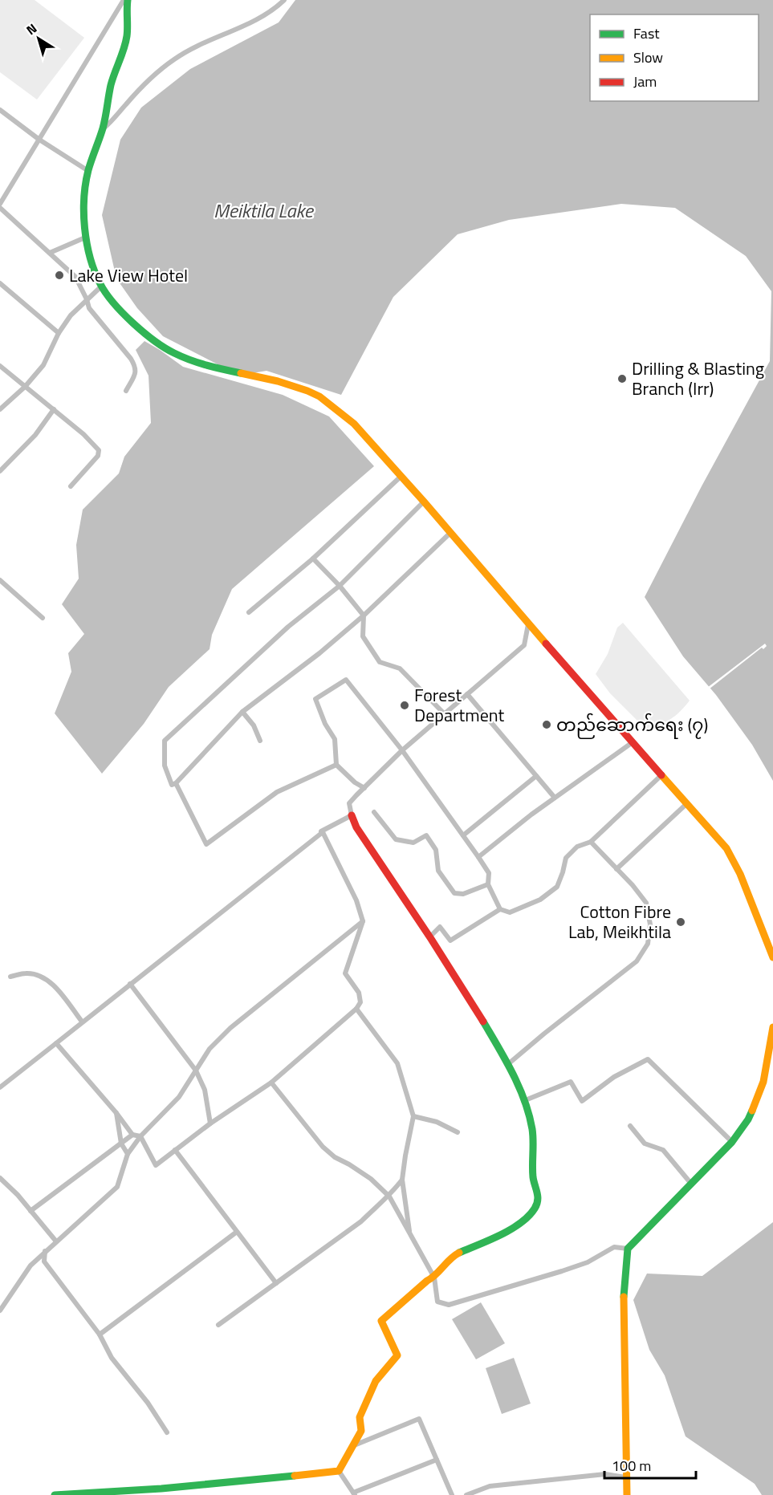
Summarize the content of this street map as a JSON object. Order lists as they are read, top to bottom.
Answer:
{
  "water": ["Meiktila Lake"],
  "places": [
    "Lake View Hotel",
    "Drilling & Blasting Branch (Irr)",
    "Forest Department",
    "တည်ဆောက်ရေး (၇)",
    "Cotton Fibre Lab, Meikhtila"
  ],
  "legend": ["Fast", "Slow", "Jam"],
  "scale_bar": "100 m",
  "north": "top left"
}
